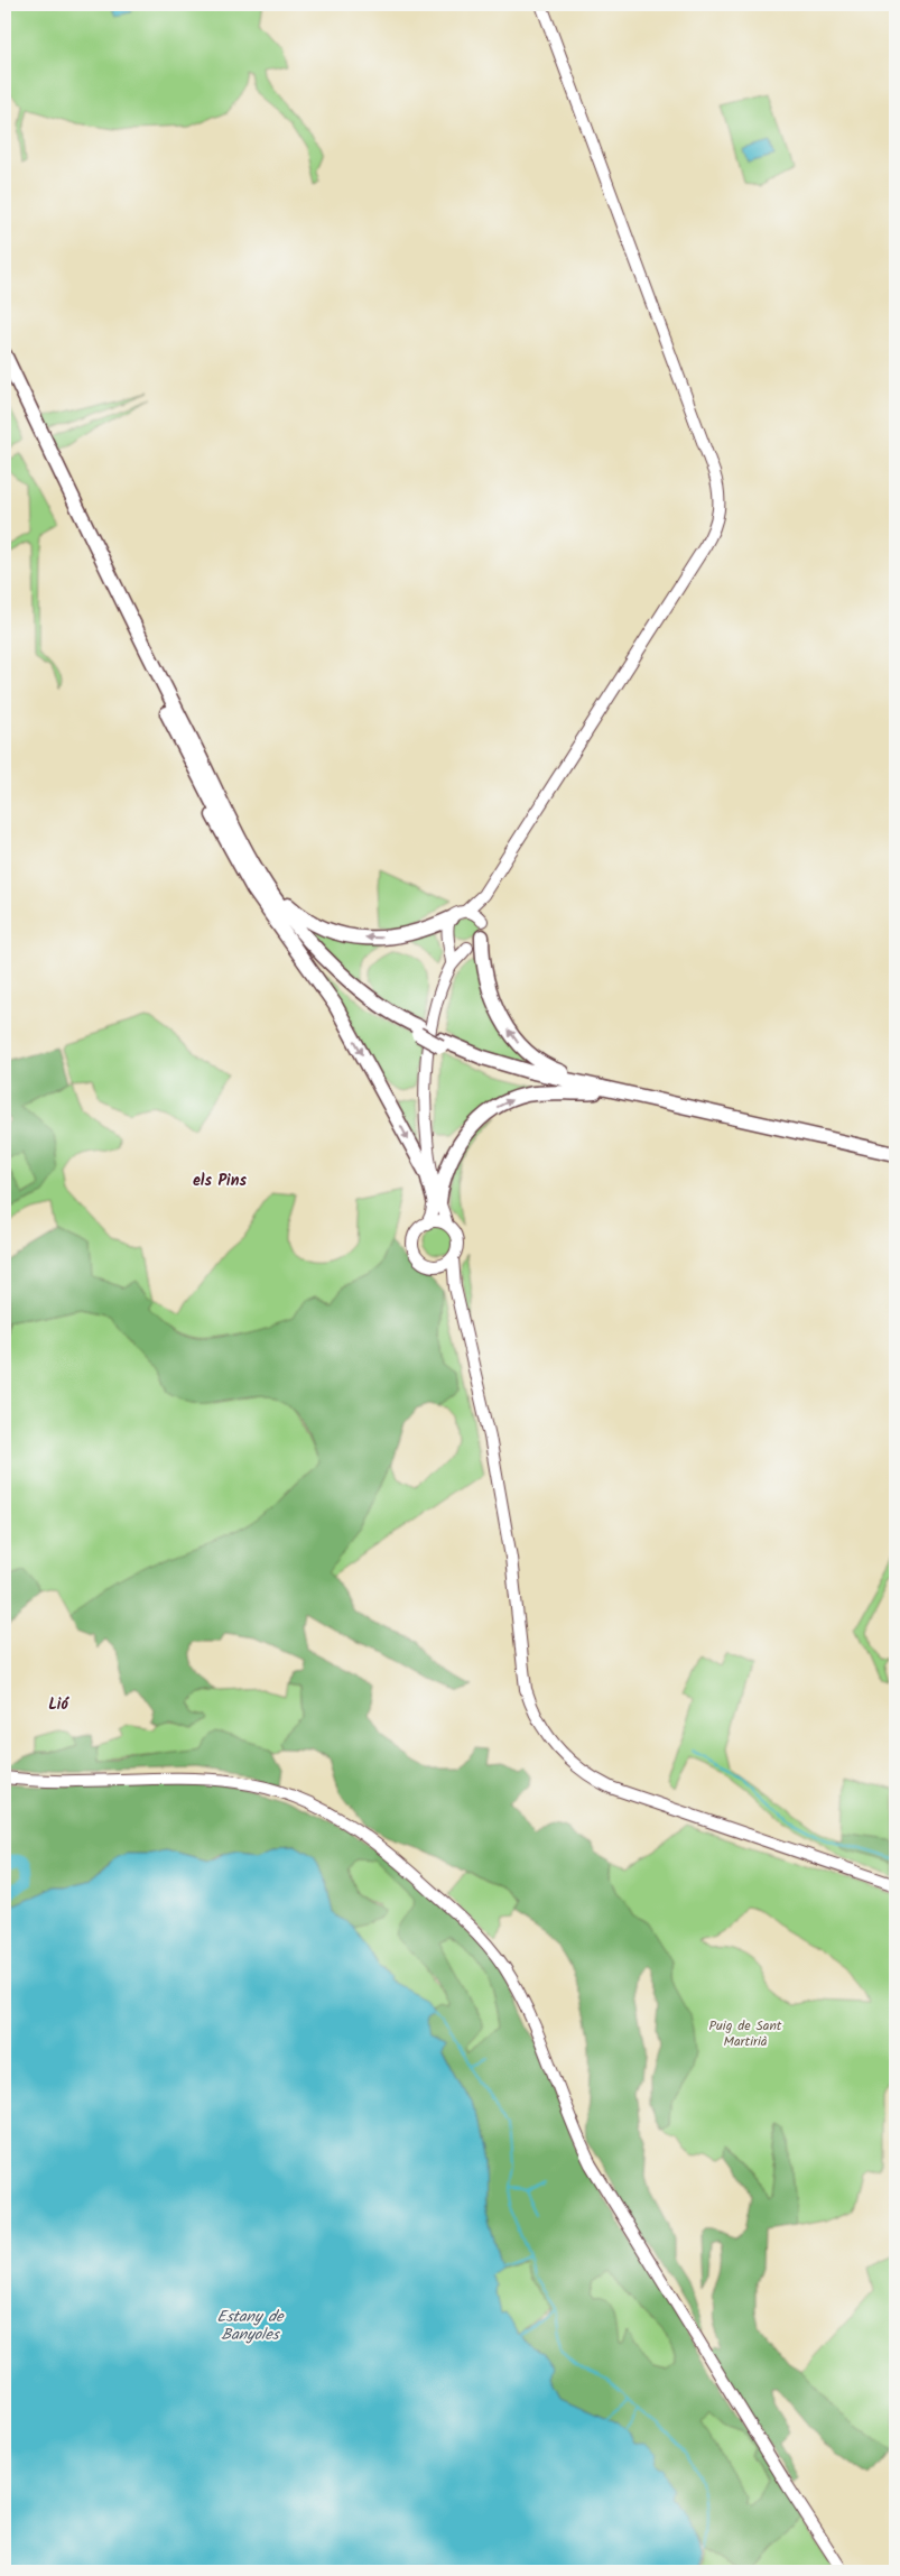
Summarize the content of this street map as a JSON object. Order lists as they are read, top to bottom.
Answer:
{
  "districts": ["els Pins", "Lió"],
  "water": ["Estany de Banyoles"],
  "parks": ["Puig de Sant Martirià"]
}
